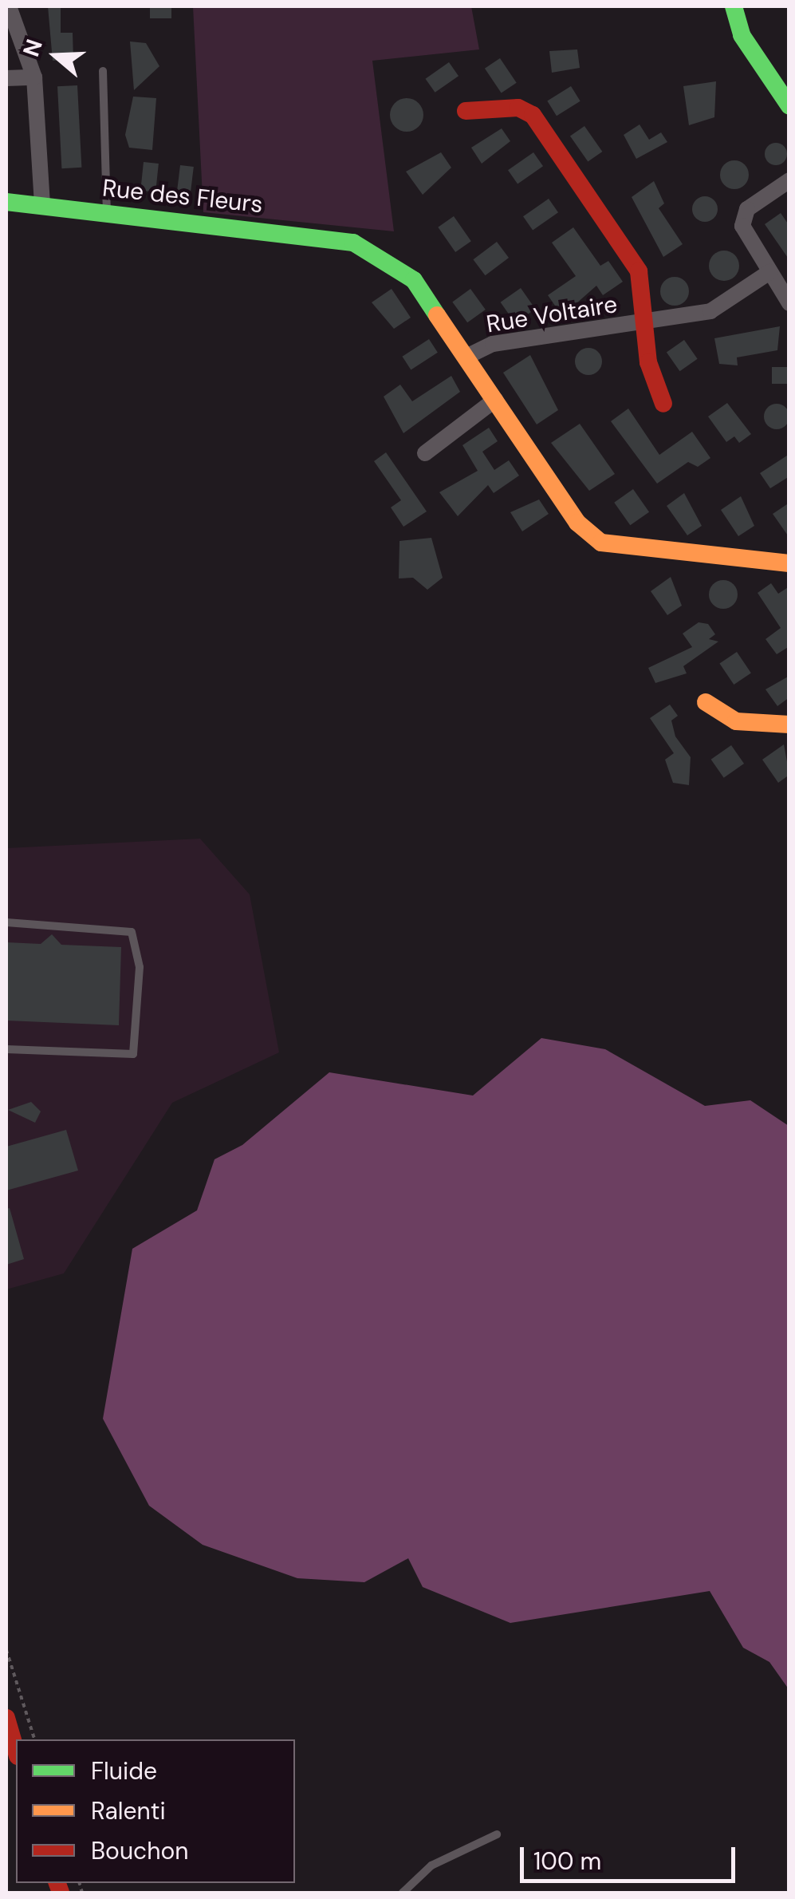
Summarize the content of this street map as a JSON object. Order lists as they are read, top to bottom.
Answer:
{
  "streets": {
    "street": ["Rue des Fleurs", "Rue Voltaire"]
  },
  "crossings": [
    ["Rue des Fleurs", "Rue Voltaire"]
  ],
  "legend": ["Fluide", "Ralenti", "Bouchon"],
  "scale_bar": "100 m",
  "north": "left"
}
